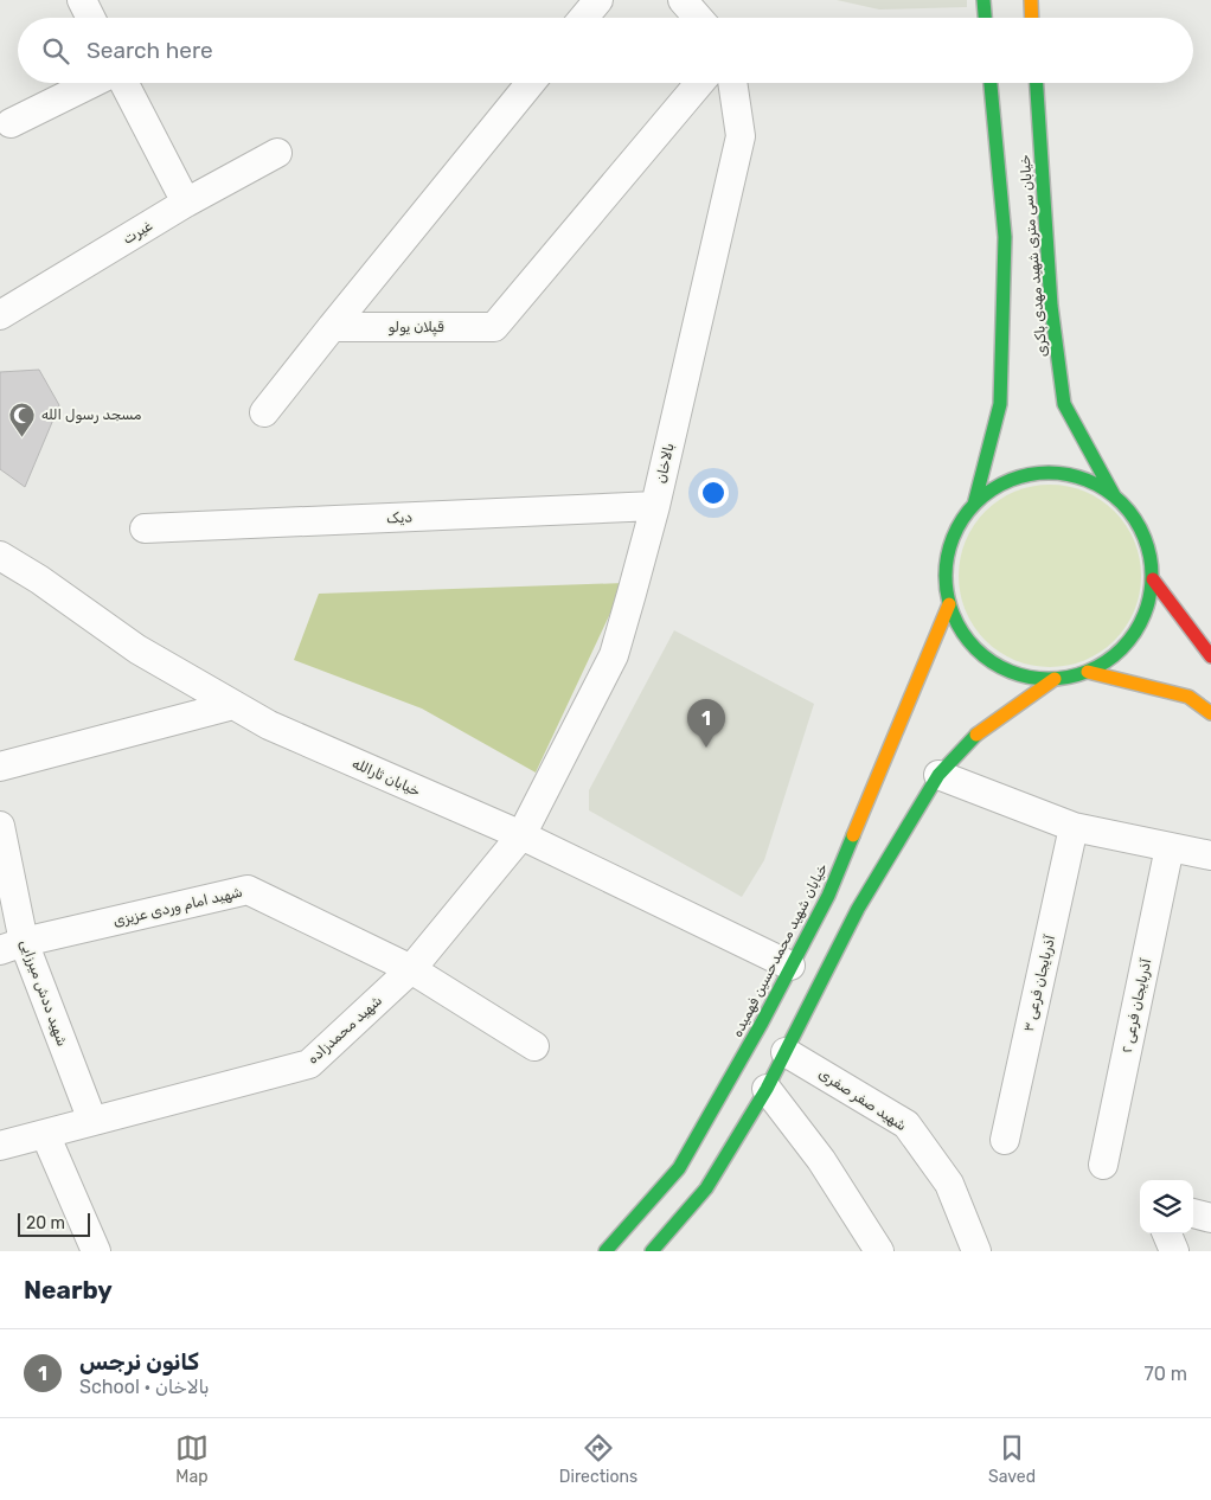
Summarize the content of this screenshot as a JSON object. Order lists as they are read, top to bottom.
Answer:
{
  "streets": {
    "main road": ["خیابان سی متری شهید مهدی باکری", "خیابان شهید محمدحسین فهمیده"],
    "street": [
      "غیرت",
      "قپلان یولو",
      "بالاخان",
      "دیک",
      "خیابان ثارالله",
      "شهید امام وردی عزیزی",
      "آذربایجان فرعی ۳",
      "شهید ددش میرزایی",
      "آذربایجان فرعی ۲",
      "شهید محمدزاده",
      "شهید صفر صفری"
    ]
  },
  "crossings": [
    ["خیابان سی متری شهید مهدی باکری", "خیابان شهید محمدحسین فهمیده"],
    ["بالاخان", "دیک"],
    ["بالاخان", "خیابان ثارالله"],
    ["بالاخان", "شهید محمدزاده"],
    ["خیابان ثارالله", "خیابان شهید محمدحسین فهمیده"],
    ["خیابان ثارالله", "شهید محمدزاده"],
    ["شهید امام وردی عزیزی", "شهید ددش میرزایی"],
    ["شهید امام وردی عزیزی", "شهید محمدزاده"],
    ["شهید ددش میرزایی", "شهید محمدزاده"]
  ],
  "places": {
    "mosque": ["مسجد رسول الله"]
  },
  "scale_bar": "20 m",
  "page": {
    "search": "Search here",
    "pins": "1",
    "scale": "20 m",
    "heading": "Nearby",
    "list": [
      {
        "mark": "1",
        "name": "کانون نرجس",
        "note": "School · بالاخان",
        "value": "70 m"
      }
    ],
    "nav": ["Map", "Directions", "Saved"]
  }
}
